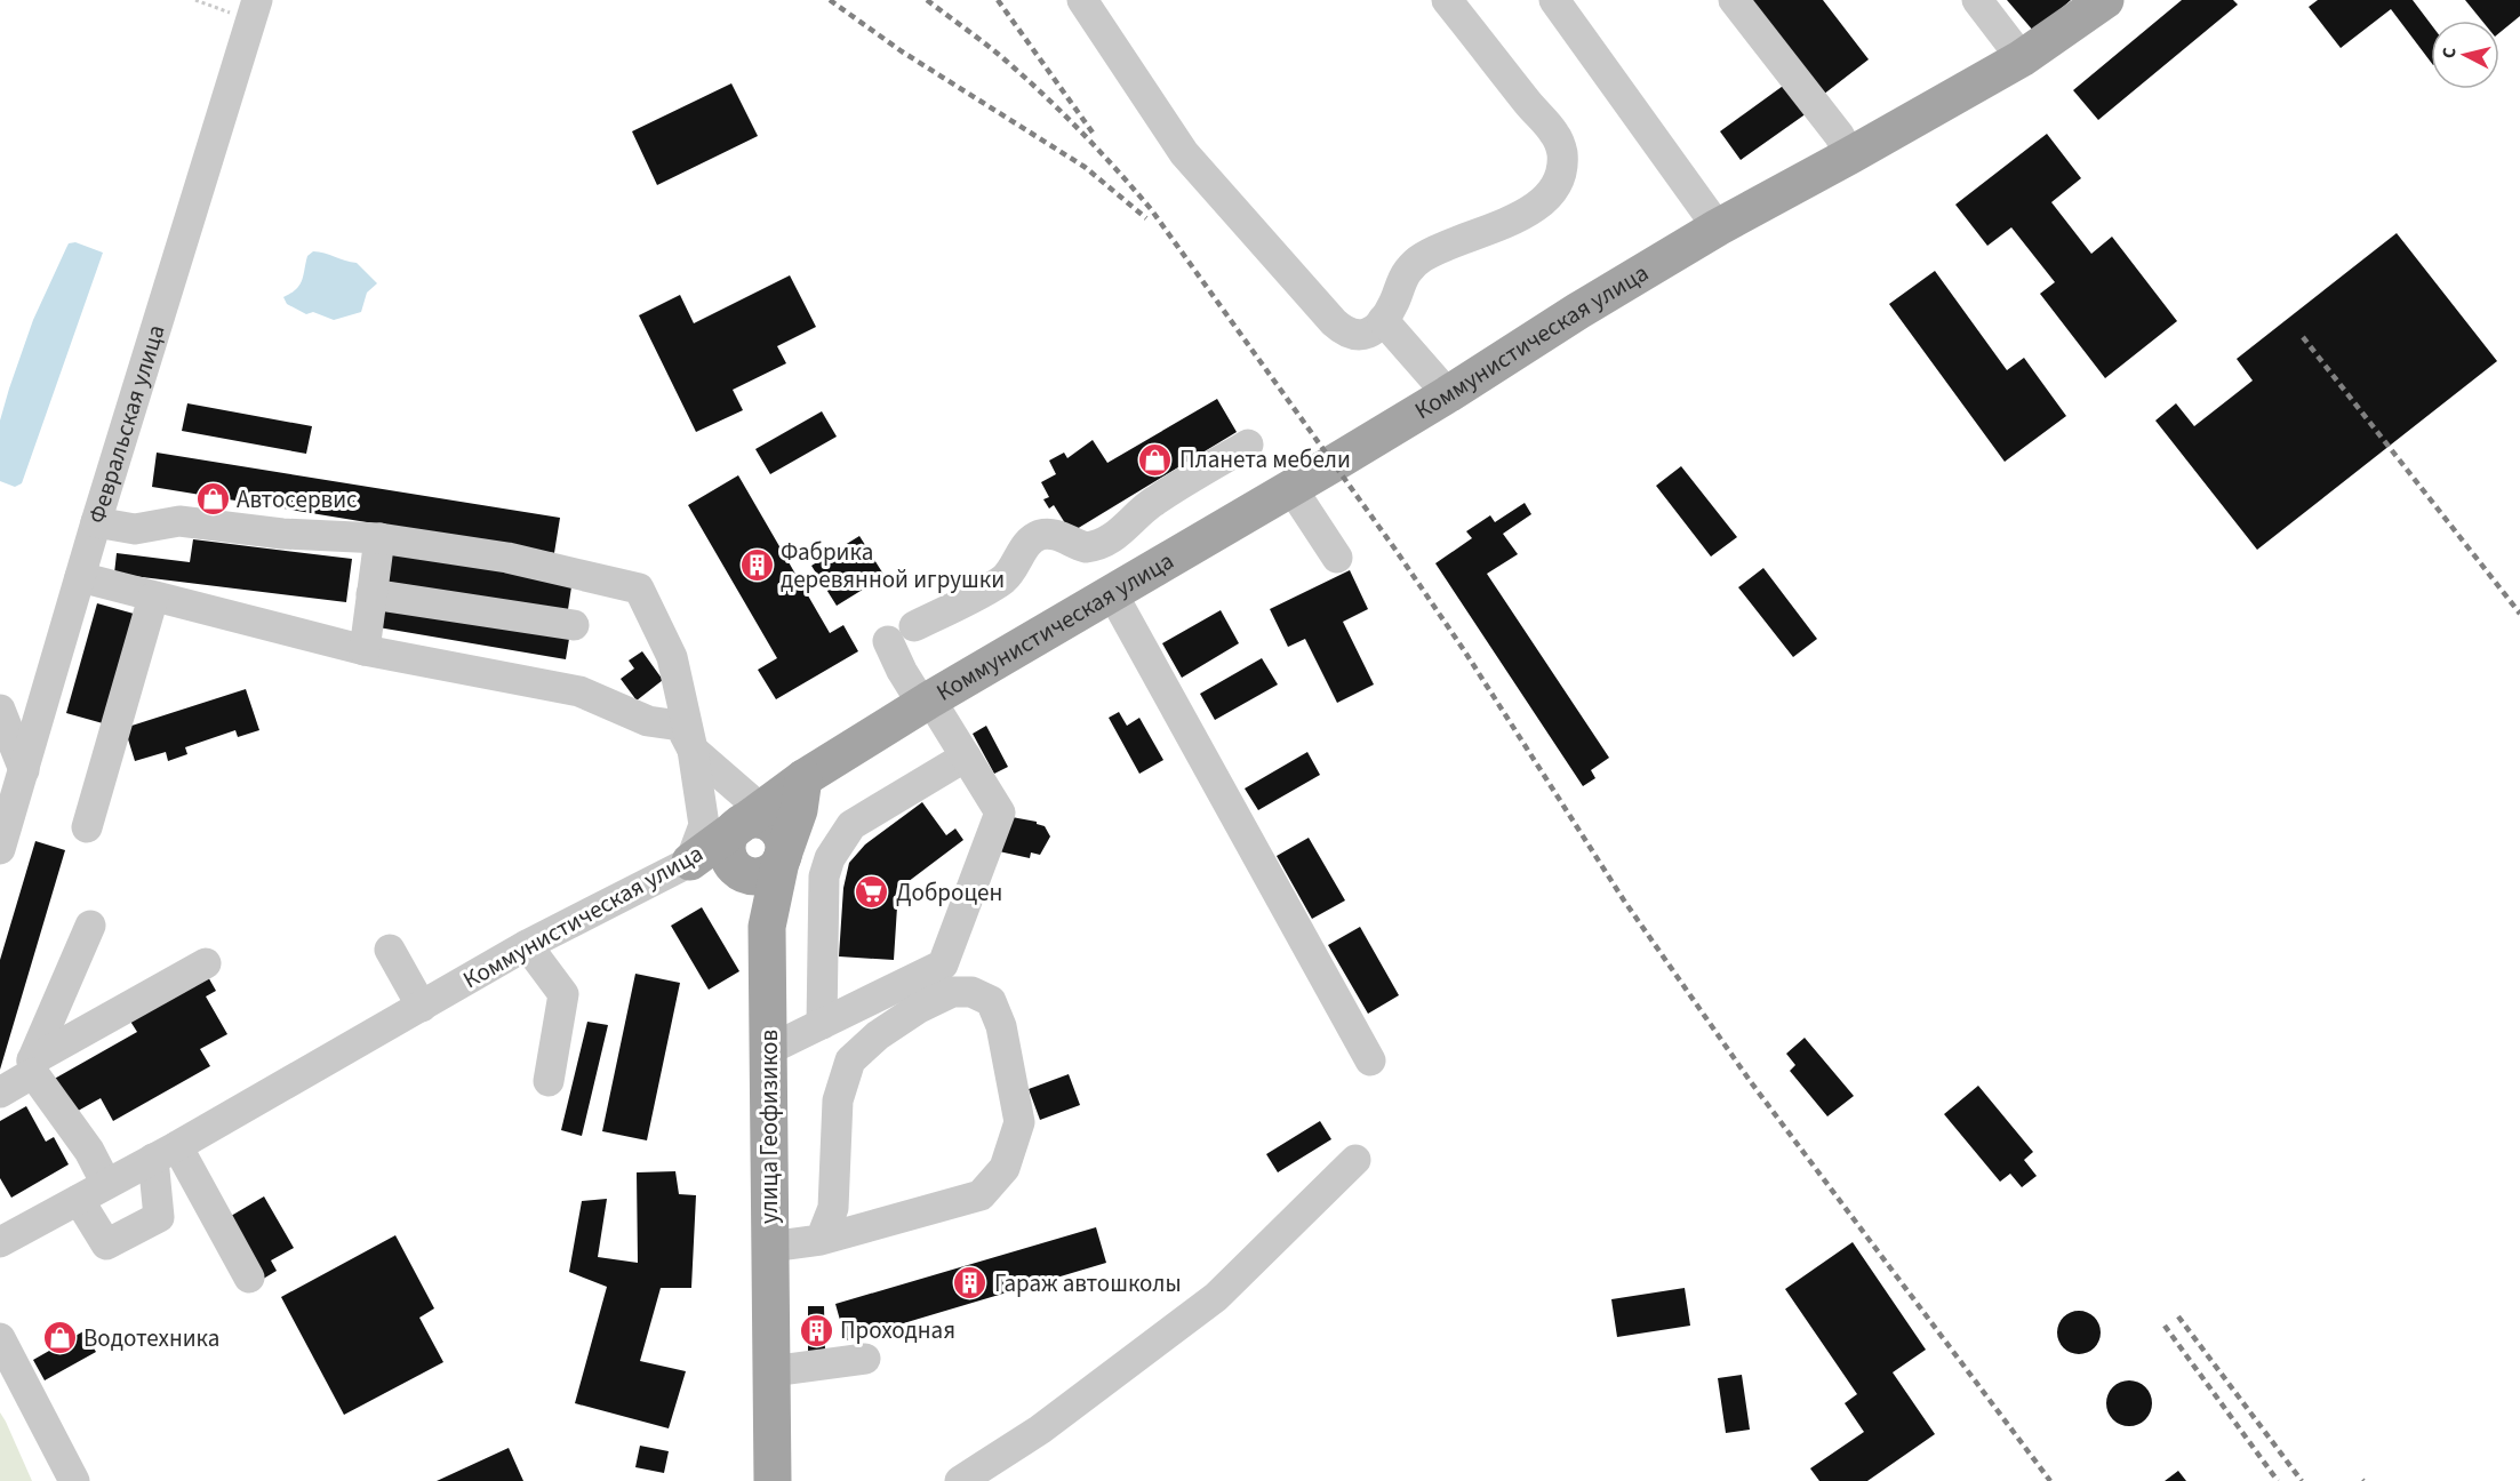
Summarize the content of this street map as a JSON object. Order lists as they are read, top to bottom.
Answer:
{
  "streets": {
    "main road": ["Коммунистическая улица", "улица Геофизиков"],
    "street": ["Февральская улица"]
  },
  "crossings": [
    ["Коммунистическая улица", "улица Геофизиков"]
  ],
  "places": {
    "shop": ["Планета мебели", "Автосервис", "Водотехника"],
    "building": ["Фабрика деревянной игрушки", "Гараж автошколы", "Проходная"],
    "supermarket": ["Доброцен"]
  },
  "north": "left"
}
